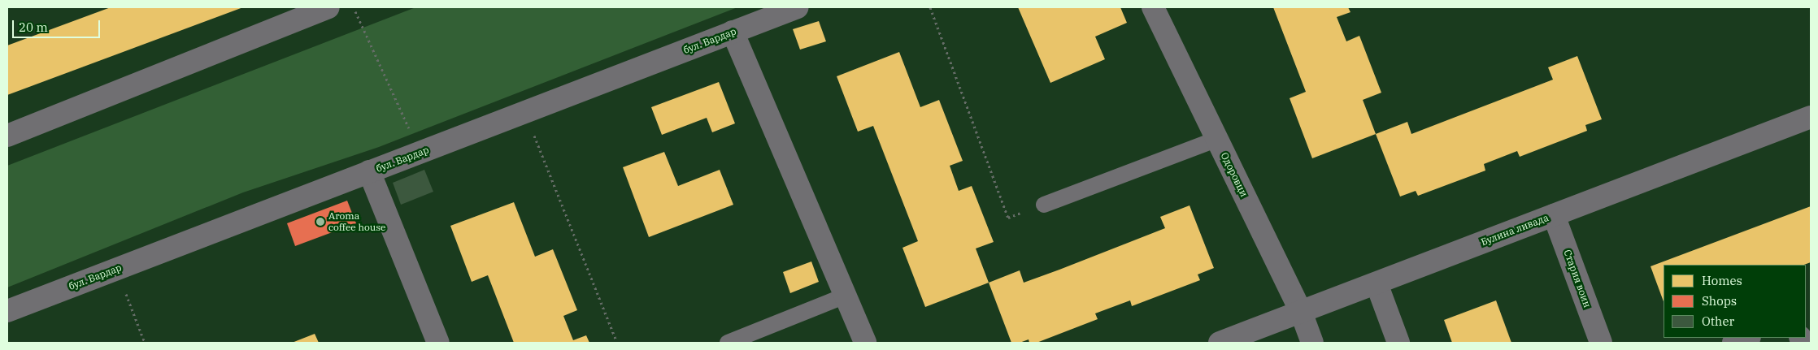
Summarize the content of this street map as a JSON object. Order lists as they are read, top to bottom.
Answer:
{
  "streets": {
    "street": [
      "бул. Вардар",
      "Одоровци",
      "Булина ливада",
      "Стария воин"
    ]
  },
  "crossings": [
    ["Одоровци", "Булина ливада"],
    ["Булина ливада", "Стария воин"]
  ],
  "places": ["Aroma coffee house"],
  "legend": ["Homes", "Shops", "Other"],
  "scale_bar": "20 m"
}
